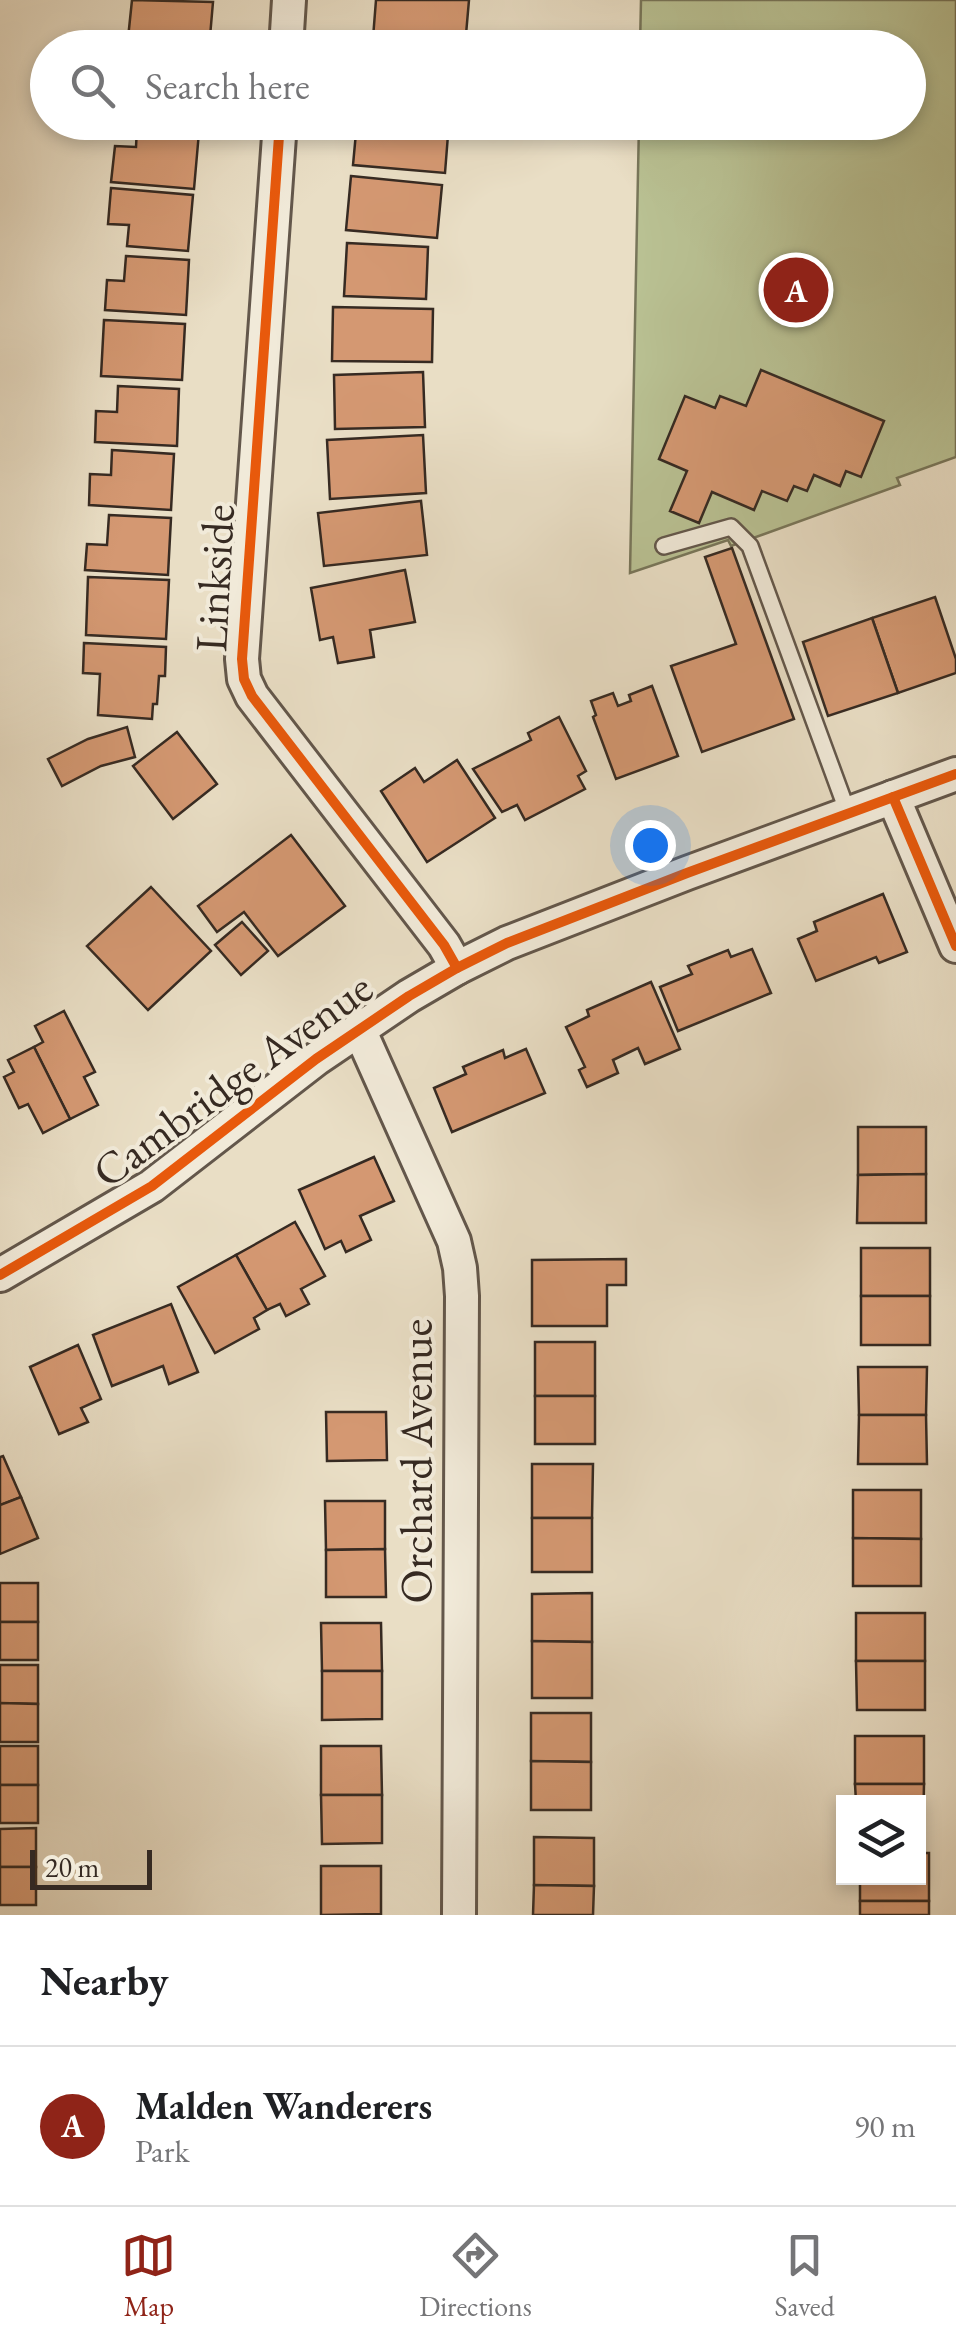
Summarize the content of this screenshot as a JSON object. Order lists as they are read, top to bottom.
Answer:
{
  "streets": {
    "street": ["Linkside", "Cambridge Avenue", "Orchard Avenue"]
  },
  "crossings": [
    ["Linkside", "Cambridge Avenue"],
    ["Cambridge Avenue", "Orchard Avenue"]
  ],
  "scale_bar": "20 m",
  "page": {
    "search": "Search here",
    "pins": "A",
    "scale": "20 m",
    "heading": "Nearby",
    "list": [
      {
        "mark": "A",
        "name": "Malden Wanderers",
        "note": "Park",
        "value": "90 m"
      }
    ],
    "nav": ["Map", "Directions", "Saved"]
  }
}
